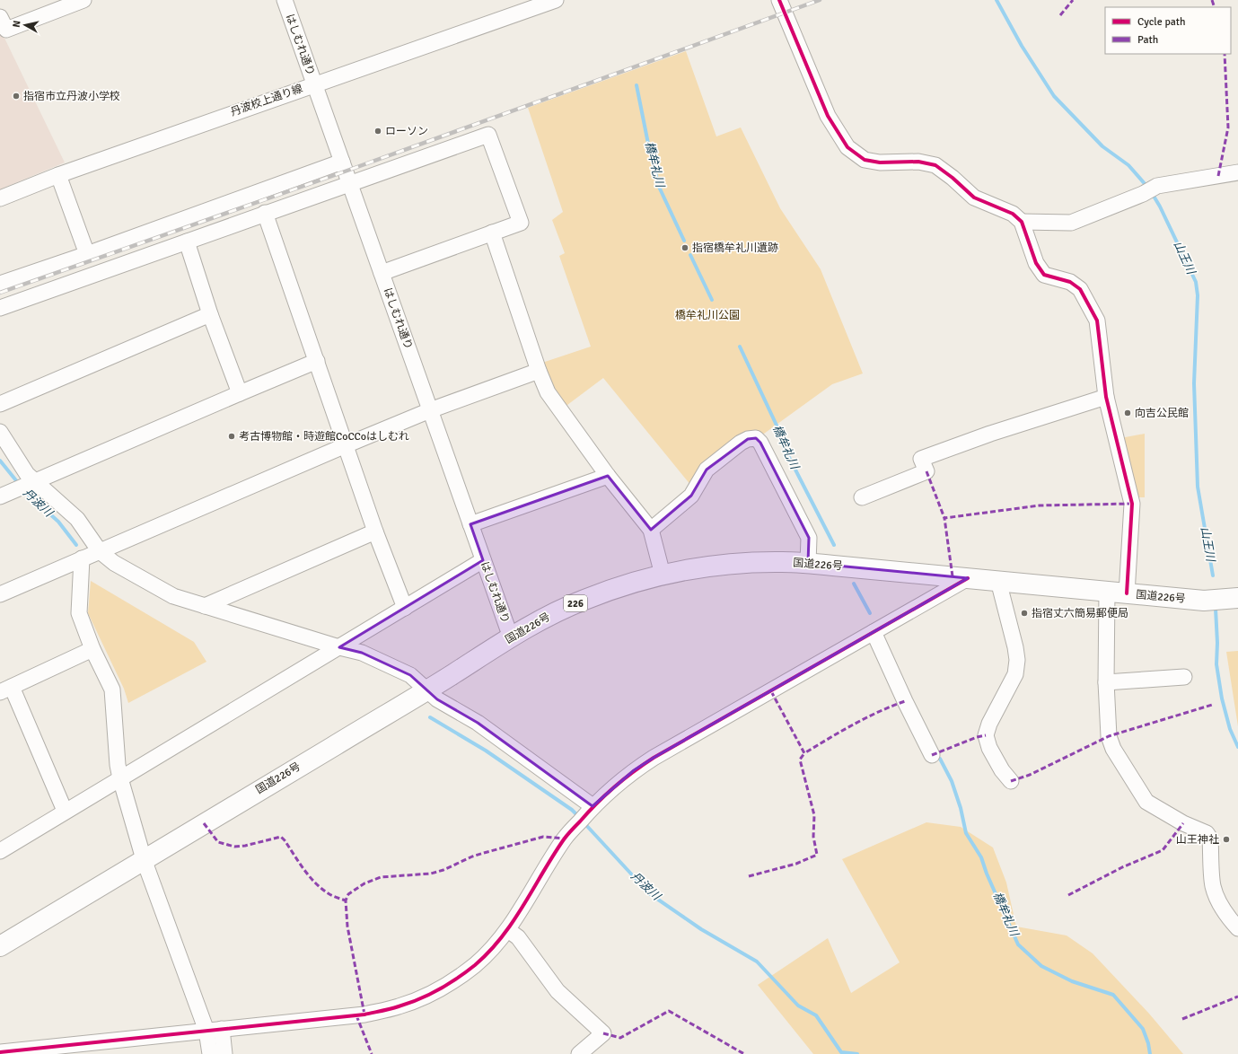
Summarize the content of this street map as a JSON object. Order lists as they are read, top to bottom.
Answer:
{
  "streets": {
    "highway": ["国道226号", "226"],
    "street": ["はしむれ通り", "丹波校上通り線"]
  },
  "crossings": [
    ["はしむれ通り", "丹波校上通り線"],
    ["はしむれ通り", "国道226号"]
  ],
  "water": ["橋牟礼川", "山王川", "丹波川"],
  "parks": ["橋牟礼川公園"],
  "places": [
    "指宿市立丹波小学校",
    "ローソン",
    "指宿橋牟礼川遺跡",
    "向吉公民館",
    "考古博物館・時遊館CoCCoはしむれ",
    "指宿丈六簡易郵便局",
    "山王神社"
  ],
  "legend": ["Cycle path", "Path"],
  "north": "left"
}
